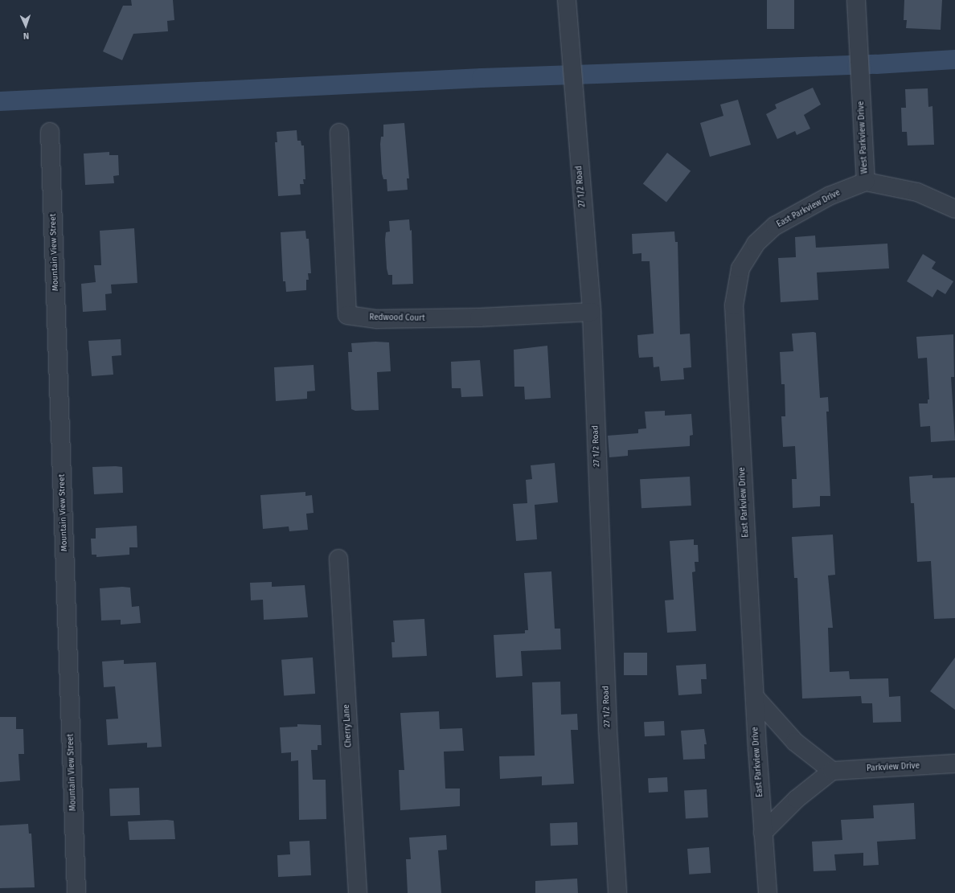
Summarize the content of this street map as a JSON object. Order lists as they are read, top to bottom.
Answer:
{
  "streets": {
    "street": [
      "West Parkview Drive",
      "27 1/2 Road",
      "East Parkview Drive",
      "Mountain View Street",
      "Redwood Court",
      "Cherry Lane",
      "Parkview Drive"
    ]
  },
  "crossings": [
    ["West Parkview Drive", "East Parkview Drive"],
    ["27 1/2 Road", "Redwood Court"]
  ],
  "north": "bottom"
}
